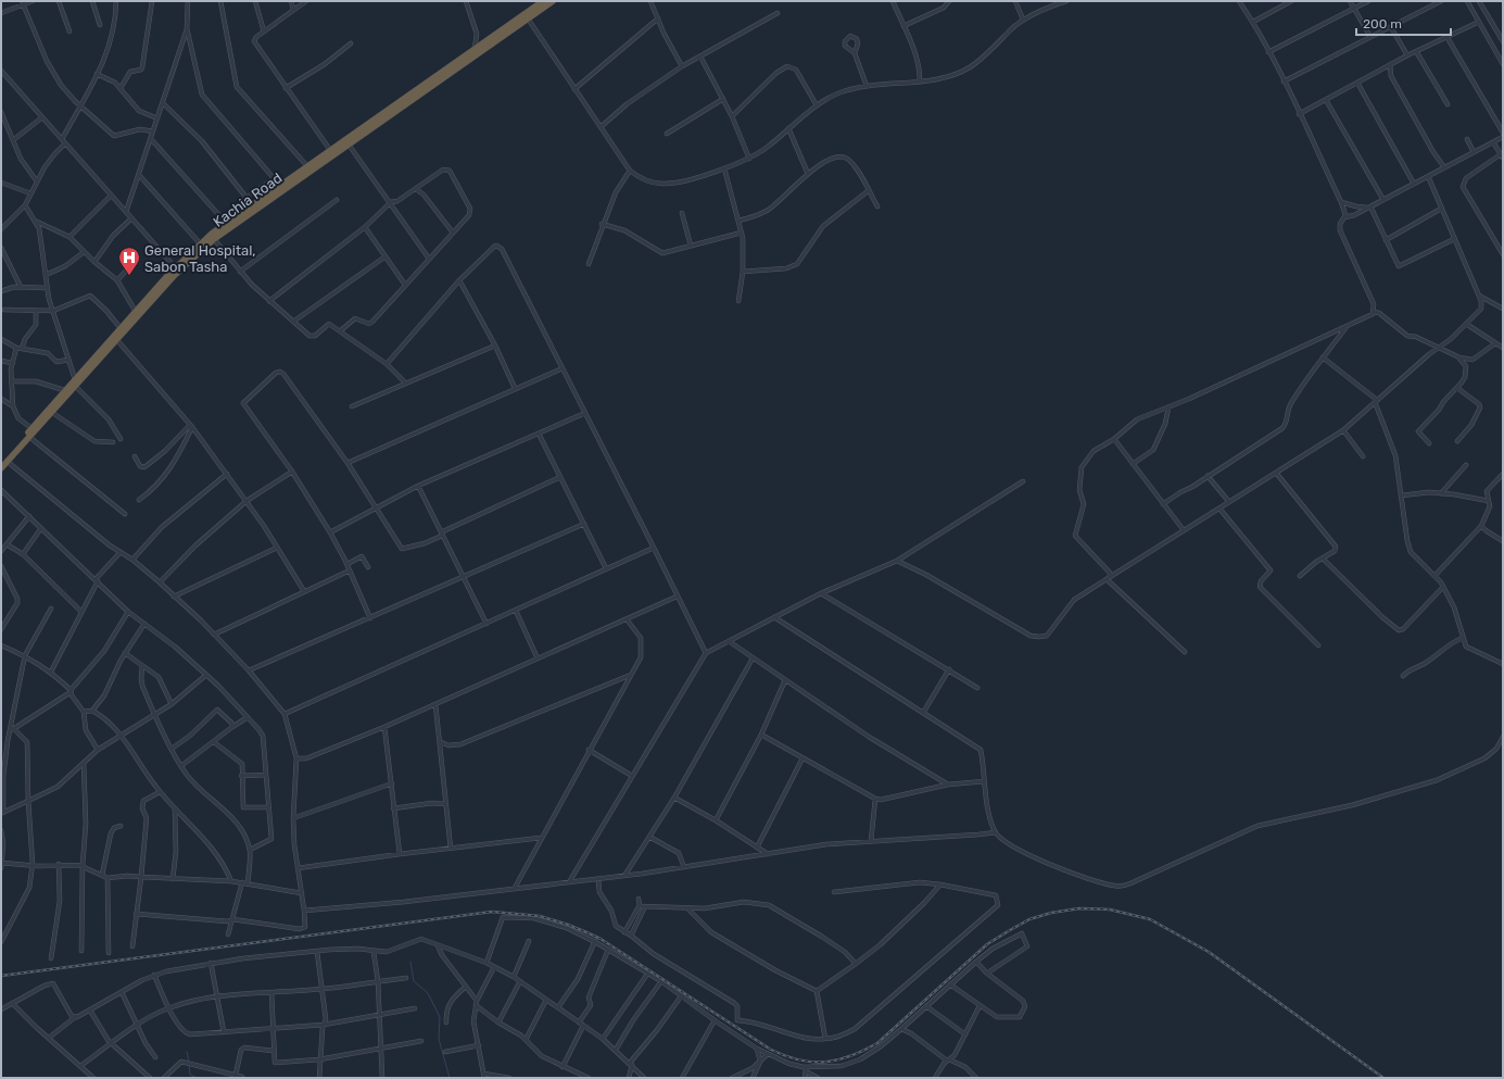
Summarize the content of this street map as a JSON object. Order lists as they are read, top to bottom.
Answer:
{
  "streets": {
    "highway": ["Kachia Road"]
  },
  "places": {
    "hospital": ["General Hospital, Sabon Tasha"]
  },
  "scale_bar": "200 m"
}
